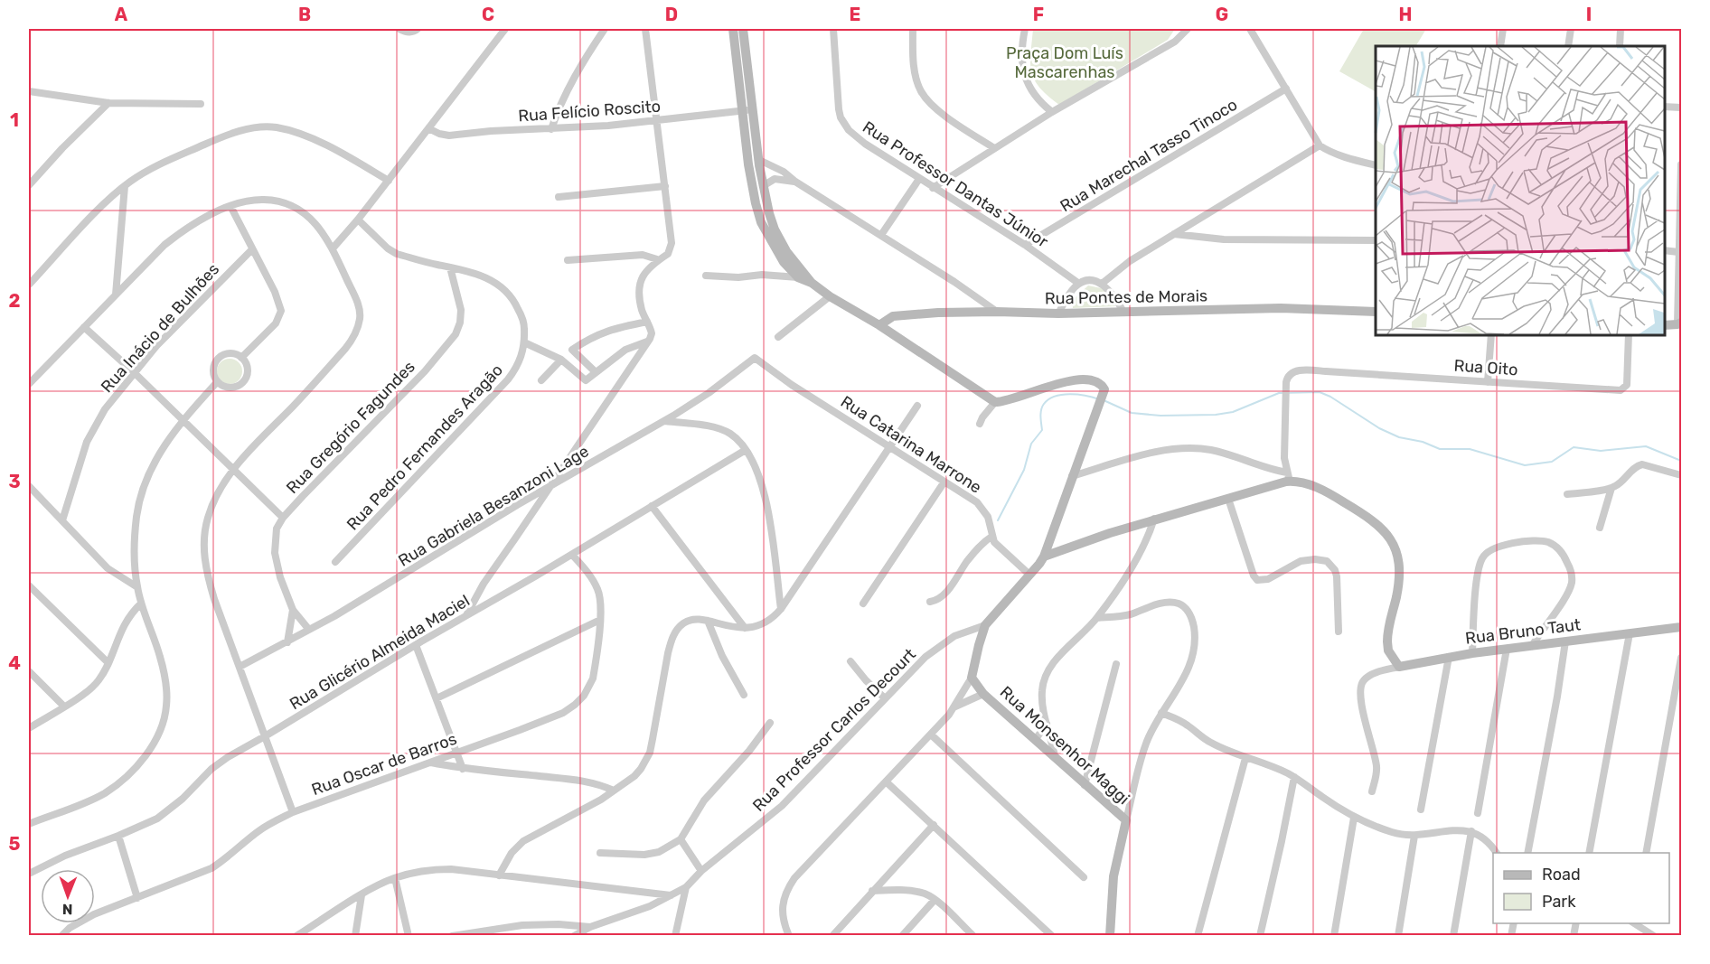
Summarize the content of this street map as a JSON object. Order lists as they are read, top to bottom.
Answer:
{
  "streets": {
    "street": [
      "Rua Felício Roscito",
      "Rua Marechal Tasso Tinoco",
      "Rua Professor Dantas Júnior",
      "Rua Pontes de Morais",
      "Rua Inácio de Bulhões",
      "Rua Oito",
      "Rua Gregório Fagundes",
      "Rua Catarina Marrone",
      "Rua Pedro Fernandes Aragão",
      "Rua Gabriela Besanzoni Lage",
      "Rua Bruno Taut",
      "Rua Glicério Almeida Maciel",
      "Rua Professor Carlos Decourt",
      "Rua Monsenhor Maggi",
      "Rua Oscar de Barros"
    ]
  },
  "crossings": [
    ["Rua Marechal Tasso Tinoco", "Rua Professor Dantas Júnior"],
    ["Rua Gregório Fagundes", "Rua Pedro Fernandes Aragão"],
    ["Rua Gregório Fagundes", "Rua Gabriela Besanzoni Lage"],
    ["Rua Catarina Marrone", "Rua Gabriela Besanzoni Lage"],
    ["Rua Glicério Almeida Maciel", "Rua Oscar de Barros"]
  ],
  "parks": ["Praça Dom Luís Mascarenhas"],
  "legend": ["Road", "Park"],
  "north": "bottom",
  "grid": {
    "columns": [
      "A",
      "B",
      "C",
      "D",
      "E",
      "F",
      "G",
      "H",
      "I"
    ],
    "rows": [
      "1",
      "2",
      "3",
      "4",
      "5"
    ]
  }
}
